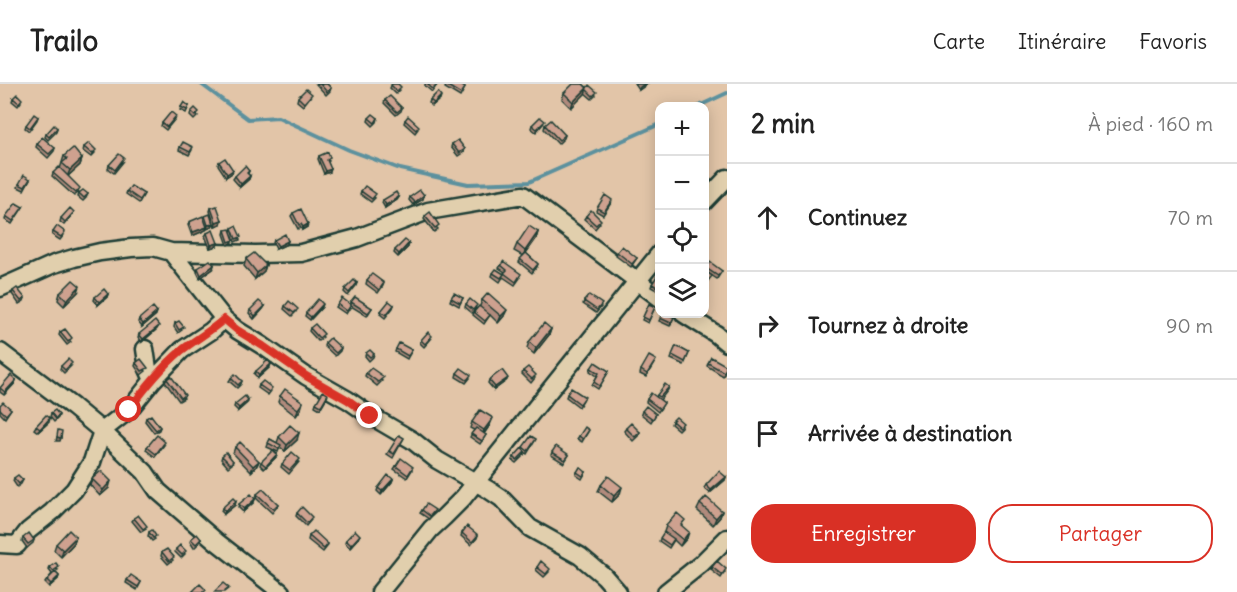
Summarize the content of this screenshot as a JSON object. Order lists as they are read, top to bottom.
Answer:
{
  "page": {
    "header": "Trailo",
    "nav": ["Carte", "Itinéraire", "Favoris"],
    "heading": ["2 min", "À pied · 160 m"],
    "map_buttons": ["+", "−"],
    "list": [
      ["Continuez", "70 m"],
      ["Tournez à droite", "90 m"],
      "Arrivée à destination"
    ],
    "buttons": ["Enregistrer", "Partager"]
  }
}
